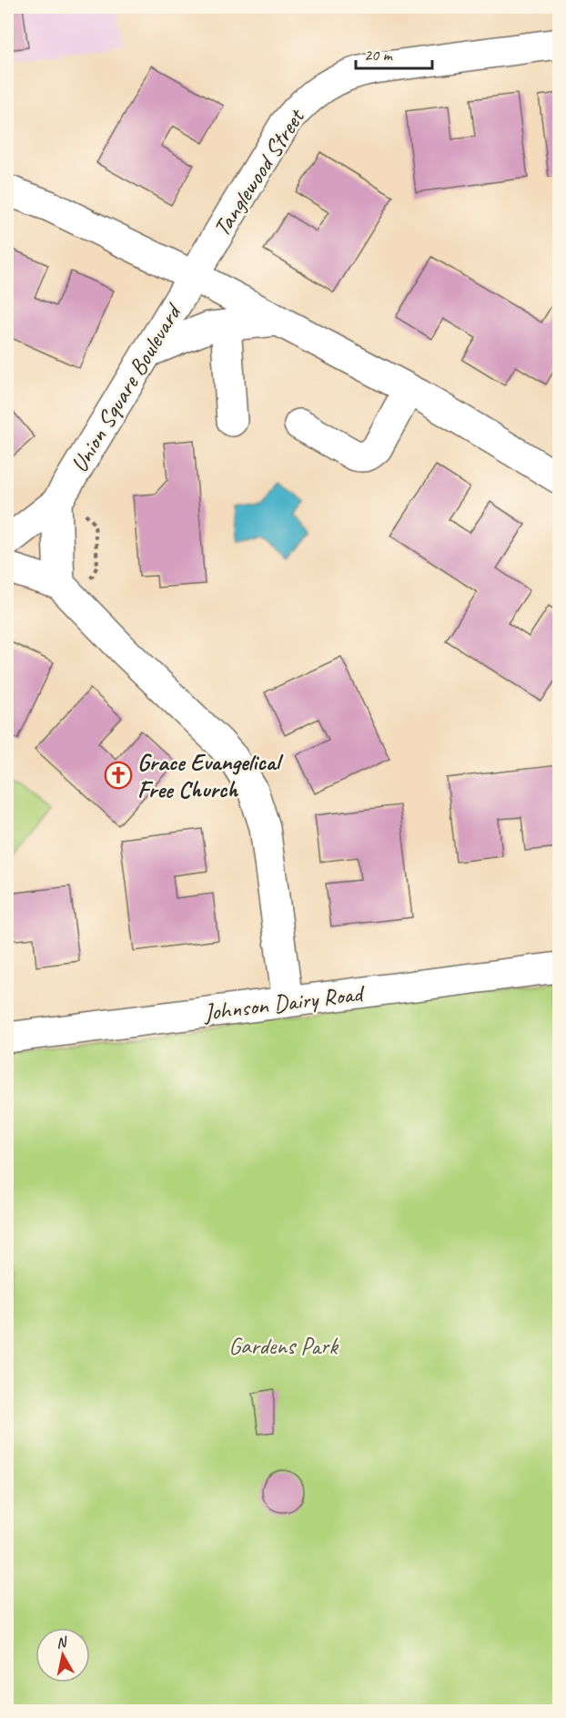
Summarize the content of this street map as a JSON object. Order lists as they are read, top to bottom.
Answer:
{
  "streets": {
    "street": ["Tanglewood Street", "Union Square Boulevard", "Johnson Dairy Road"]
  },
  "crossings": [
    ["Tanglewood Street", "Union Square Boulevard"]
  ],
  "parks": ["Gardens Park"],
  "places": {
    "church": ["Grace Evangelical Free Church"]
  },
  "scale_bar": "20 m",
  "north": "top"
}
